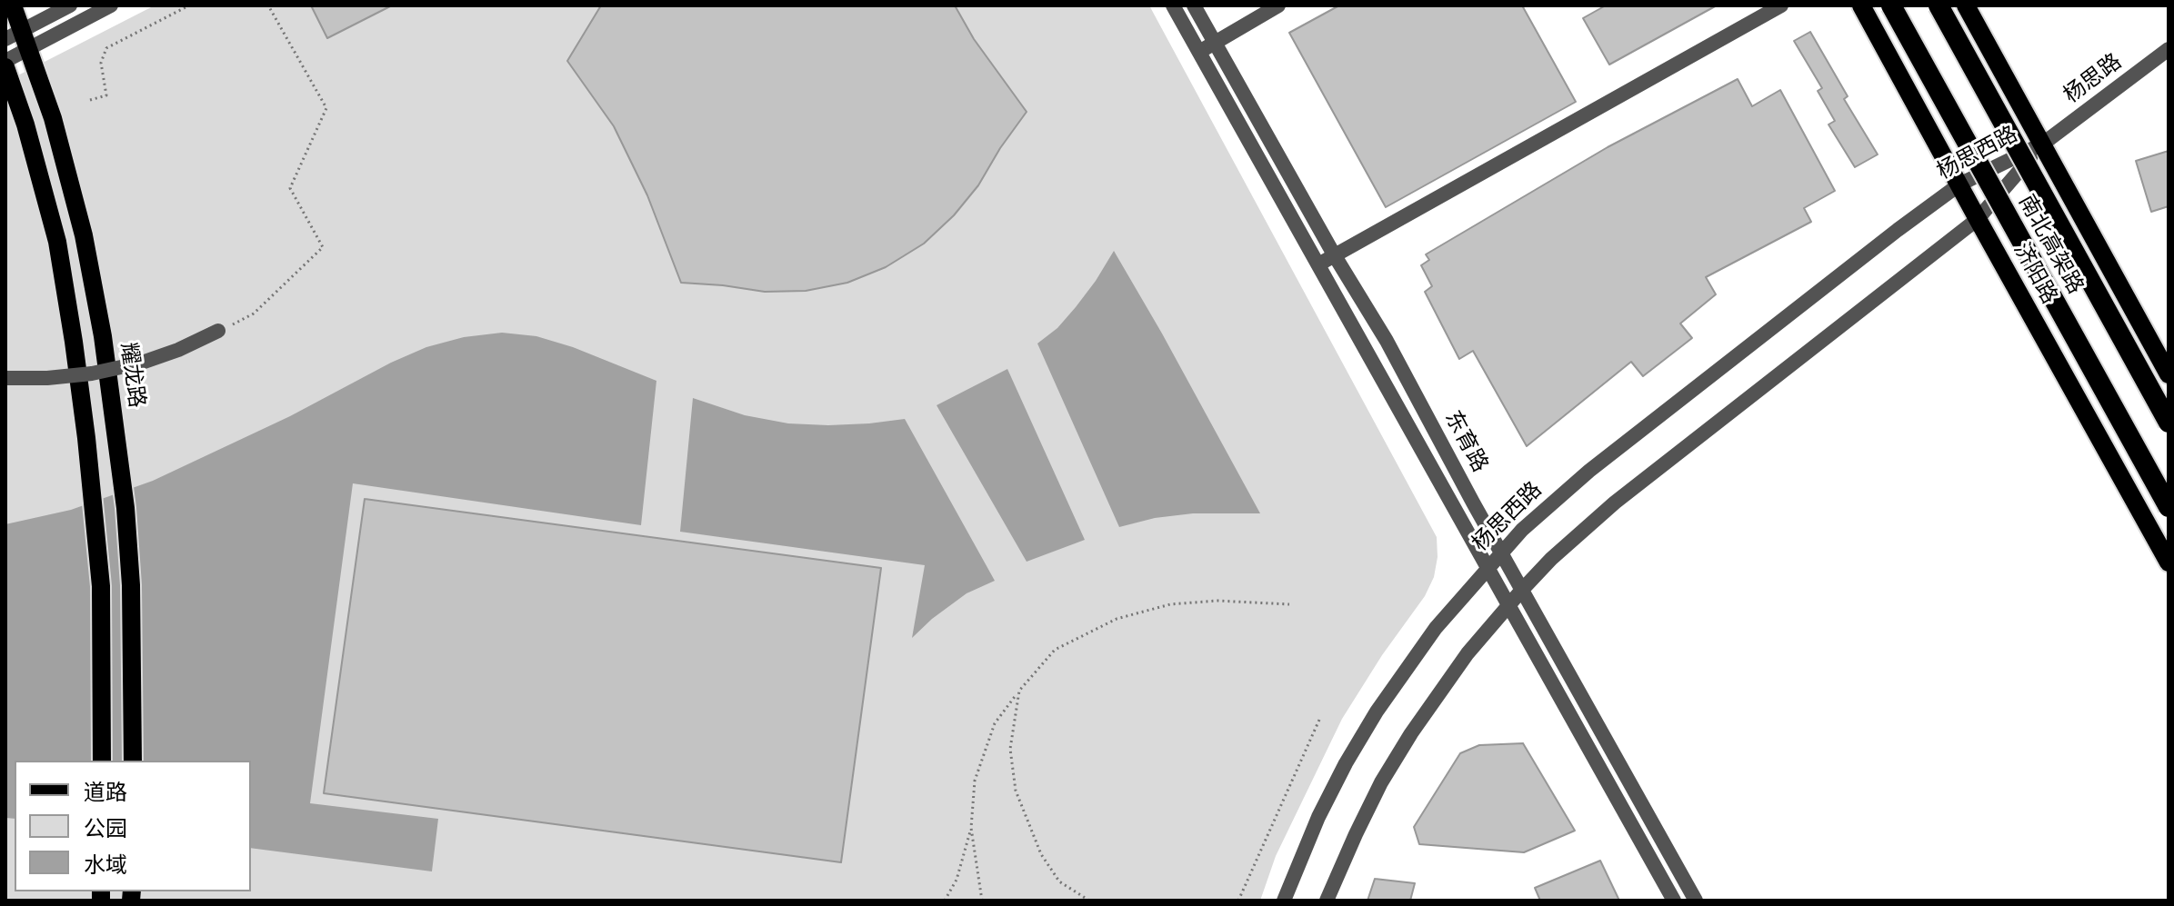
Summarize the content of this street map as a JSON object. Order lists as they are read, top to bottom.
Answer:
{
  "streets": {
    "highway": ["南北高架路"],
    "main road": ["济阳路", "耀龙路"],
    "street": ["杨思路", "杨思西路", "东育路"]
  },
  "crossings": [
    ["杨思路", "杨思西路"],
    ["杨思西路", "济阳路"],
    ["杨思西路", "东育路"]
  ],
  "legend": ["道路", "公园", "水域"]
}
